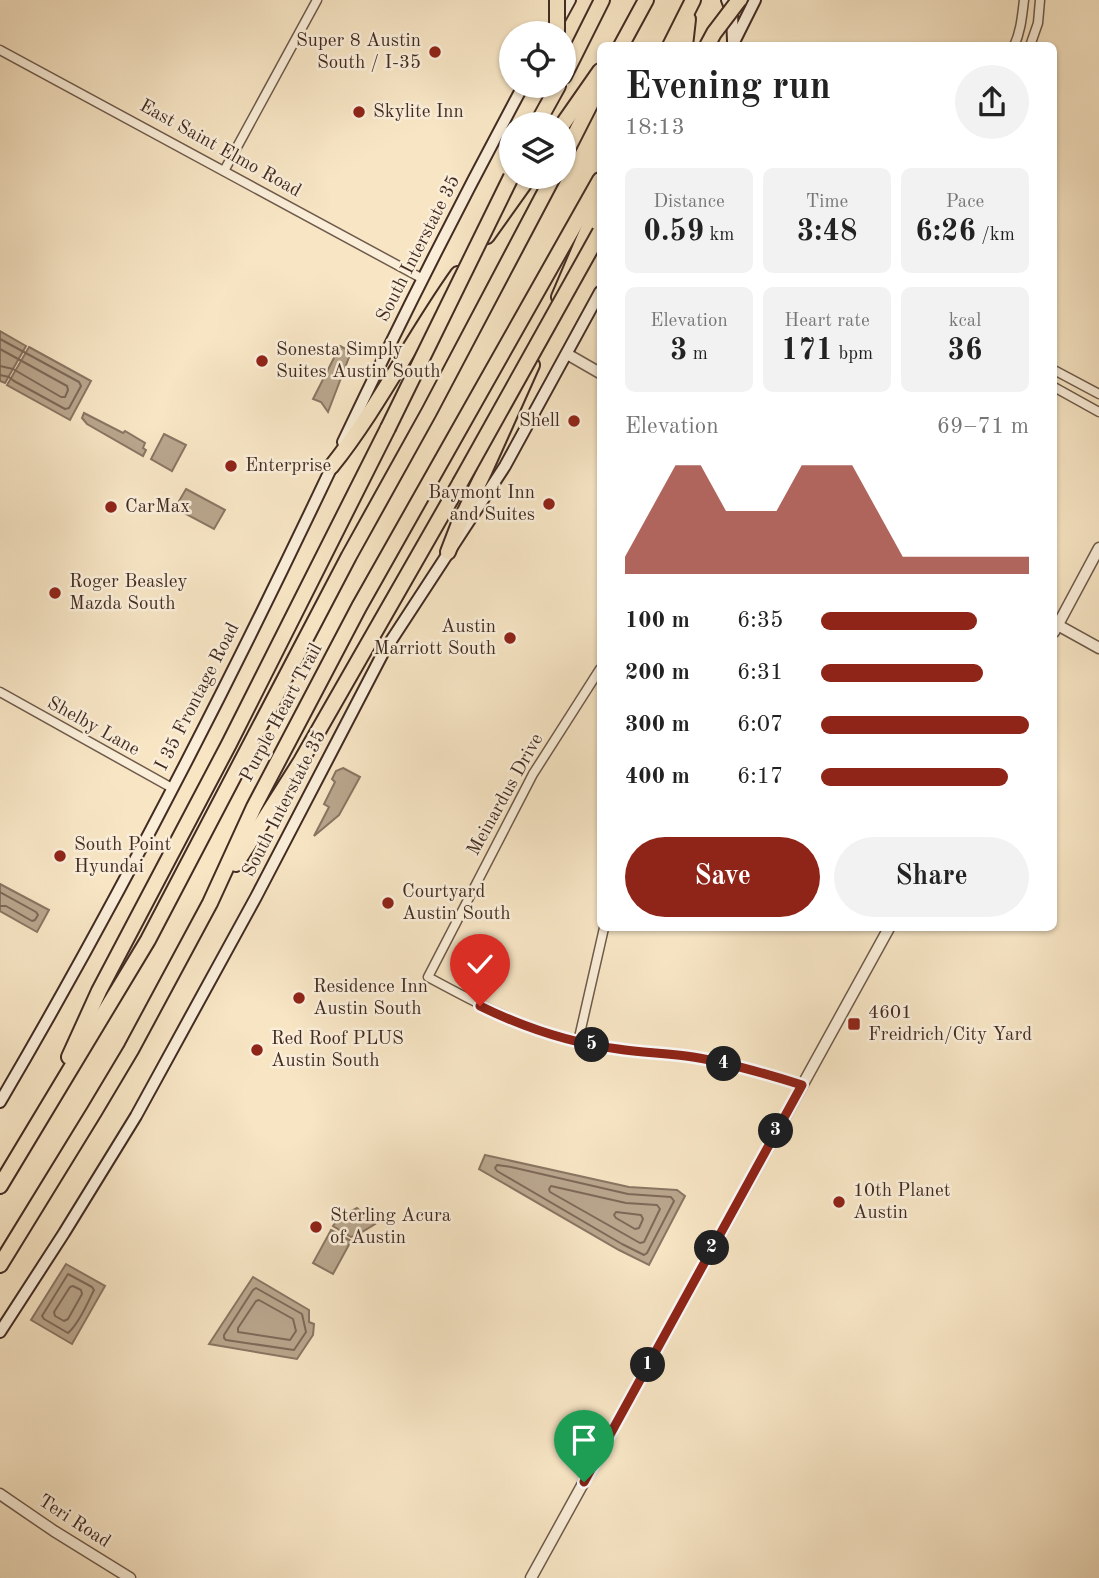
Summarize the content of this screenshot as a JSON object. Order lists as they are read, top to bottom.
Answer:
{
  "streets": {
    "highway": ["Purple Heart Trail"],
    "main road": ["South Interstate 35", "I 35 Frontage Road"],
    "street": [
      "East Saint Elmo Road",
      "Shelby Lane",
      "Meinardus Drive",
      "Teri Road"
    ]
  },
  "crossings": [
    ["East Saint Elmo Road", "South Interstate 35"],
    ["South Interstate 35", "I 35 Frontage Road"],
    ["I 35 Frontage Road", "Shelby Lane"]
  ],
  "places": {
    "other": [
      "Super 8 Austin South / I-35",
      "Skylite Inn",
      "Sonesta Simply Suites Austin South",
      "Shell",
      "Enterprise",
      "Baymont Inn and Suites",
      "CarMax",
      "Roger Beasley Mazda South",
      "Austin Marriott South",
      "South Point Hyundai",
      "Courtyard Austin South",
      "Residence Inn Austin South",
      "Red Roof PLUS Austin South",
      "10th Planet Austin",
      "Sterling Acura of Austin"
    ],
    "transit": ["4601 Freidrich/City Yard"]
  },
  "page": {
    "heading": ["Evening run", "18:13"],
    "stats": [
      ["Distance", "0.59 km"],
      ["Time", "3:48"],
      ["Pace", "6:26 /km"],
      ["Elevation", "3 m"],
      ["Heart rate", "171 bpm"],
      ["kcal", "36"]
    ],
    "chart": ["Elevation", "69–71 m"],
    "list": [
      {
        "name": "100 m",
        "note": "6:35"
      },
      {
        "name": "200 m",
        "note": "6:31"
      },
      {
        "name": "300 m",
        "note": "6:07"
      },
      {
        "name": "400 m",
        "note": "6:17"
      }
    ],
    "buttons": ["Save", "Share"],
    "pins": [
      "5",
      "4",
      "3",
      "2",
      "1"
    ]
  }
}
